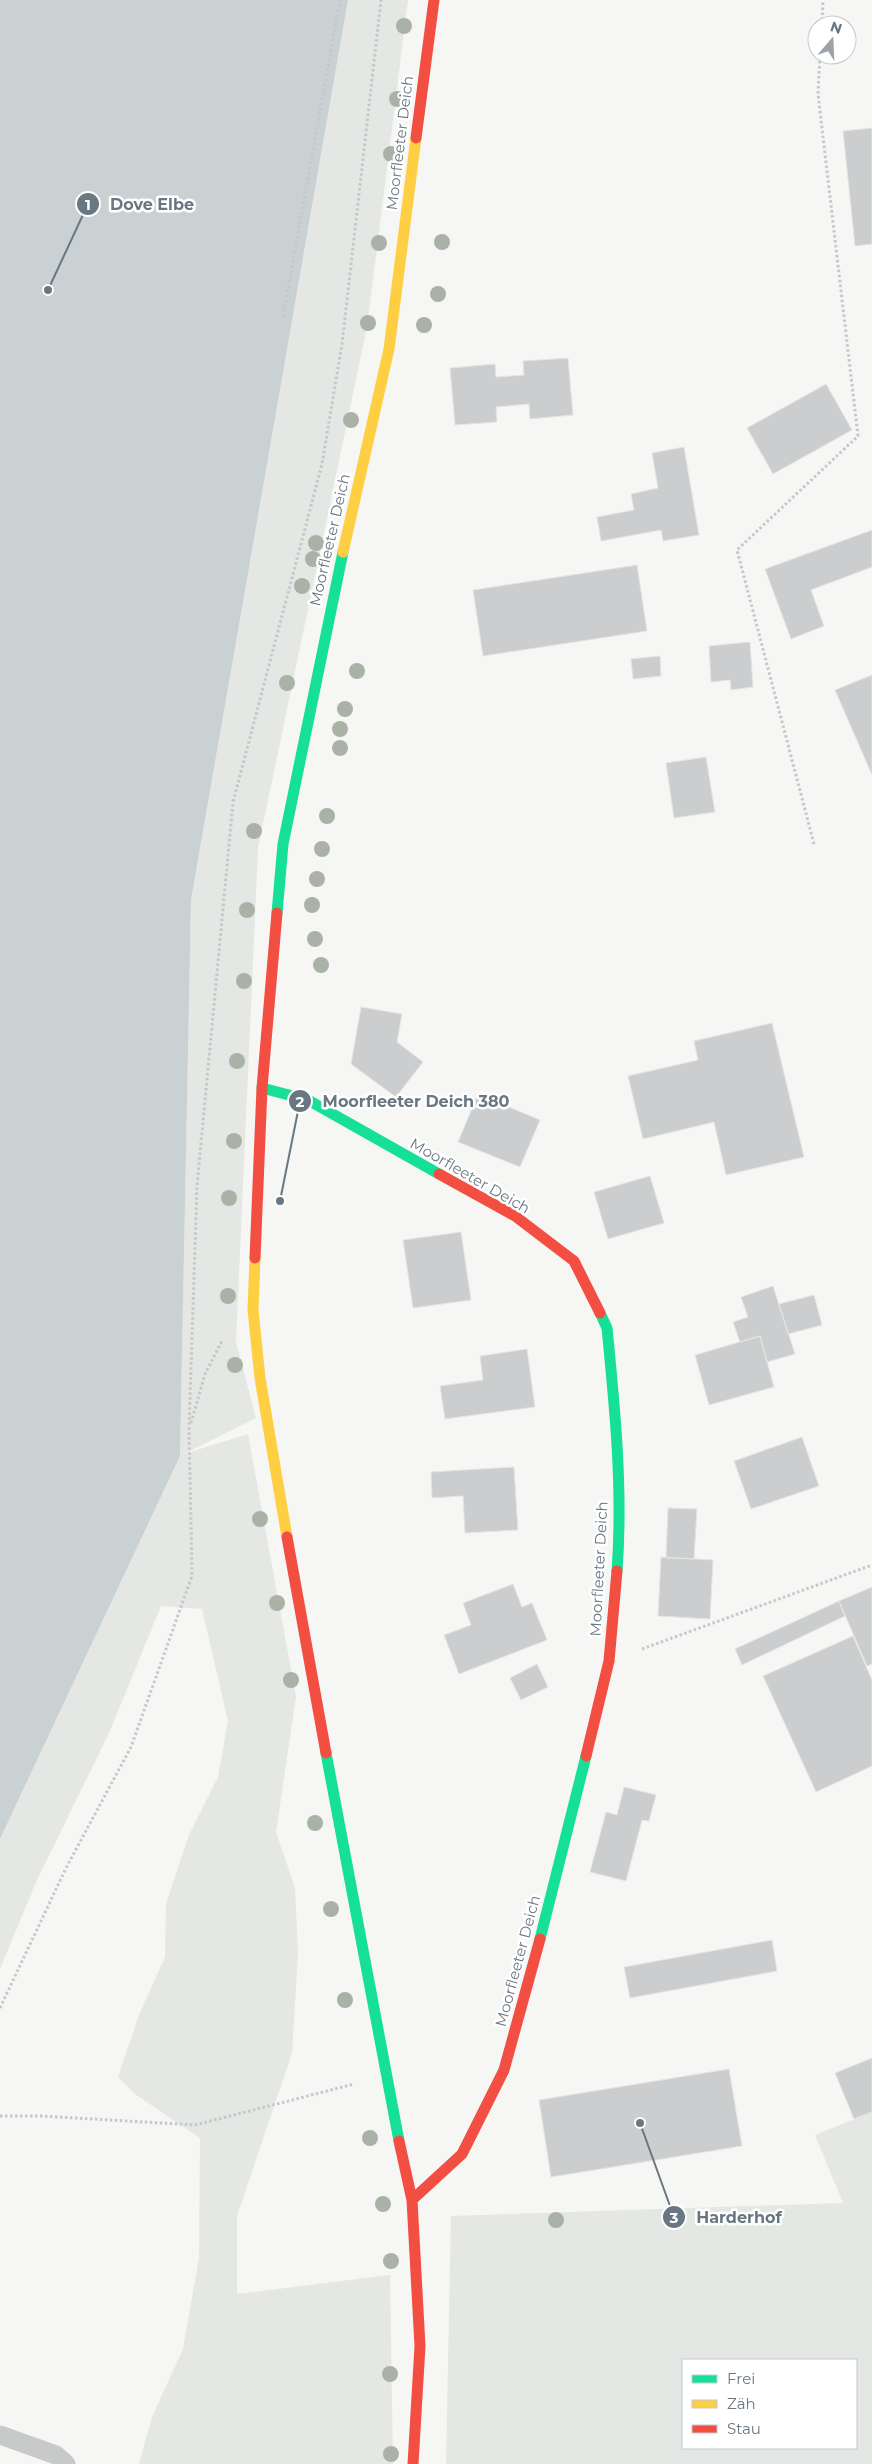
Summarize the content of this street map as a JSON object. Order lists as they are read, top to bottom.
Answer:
{
  "streets": {
    "street": ["Moorfleeter Deich"]
  },
  "places": ["Dove Elbe", "Moorfleeter Deich 380", "Harderhof"],
  "legend": ["Frei", "Zäh", "Stau"],
  "north": "top"
}
